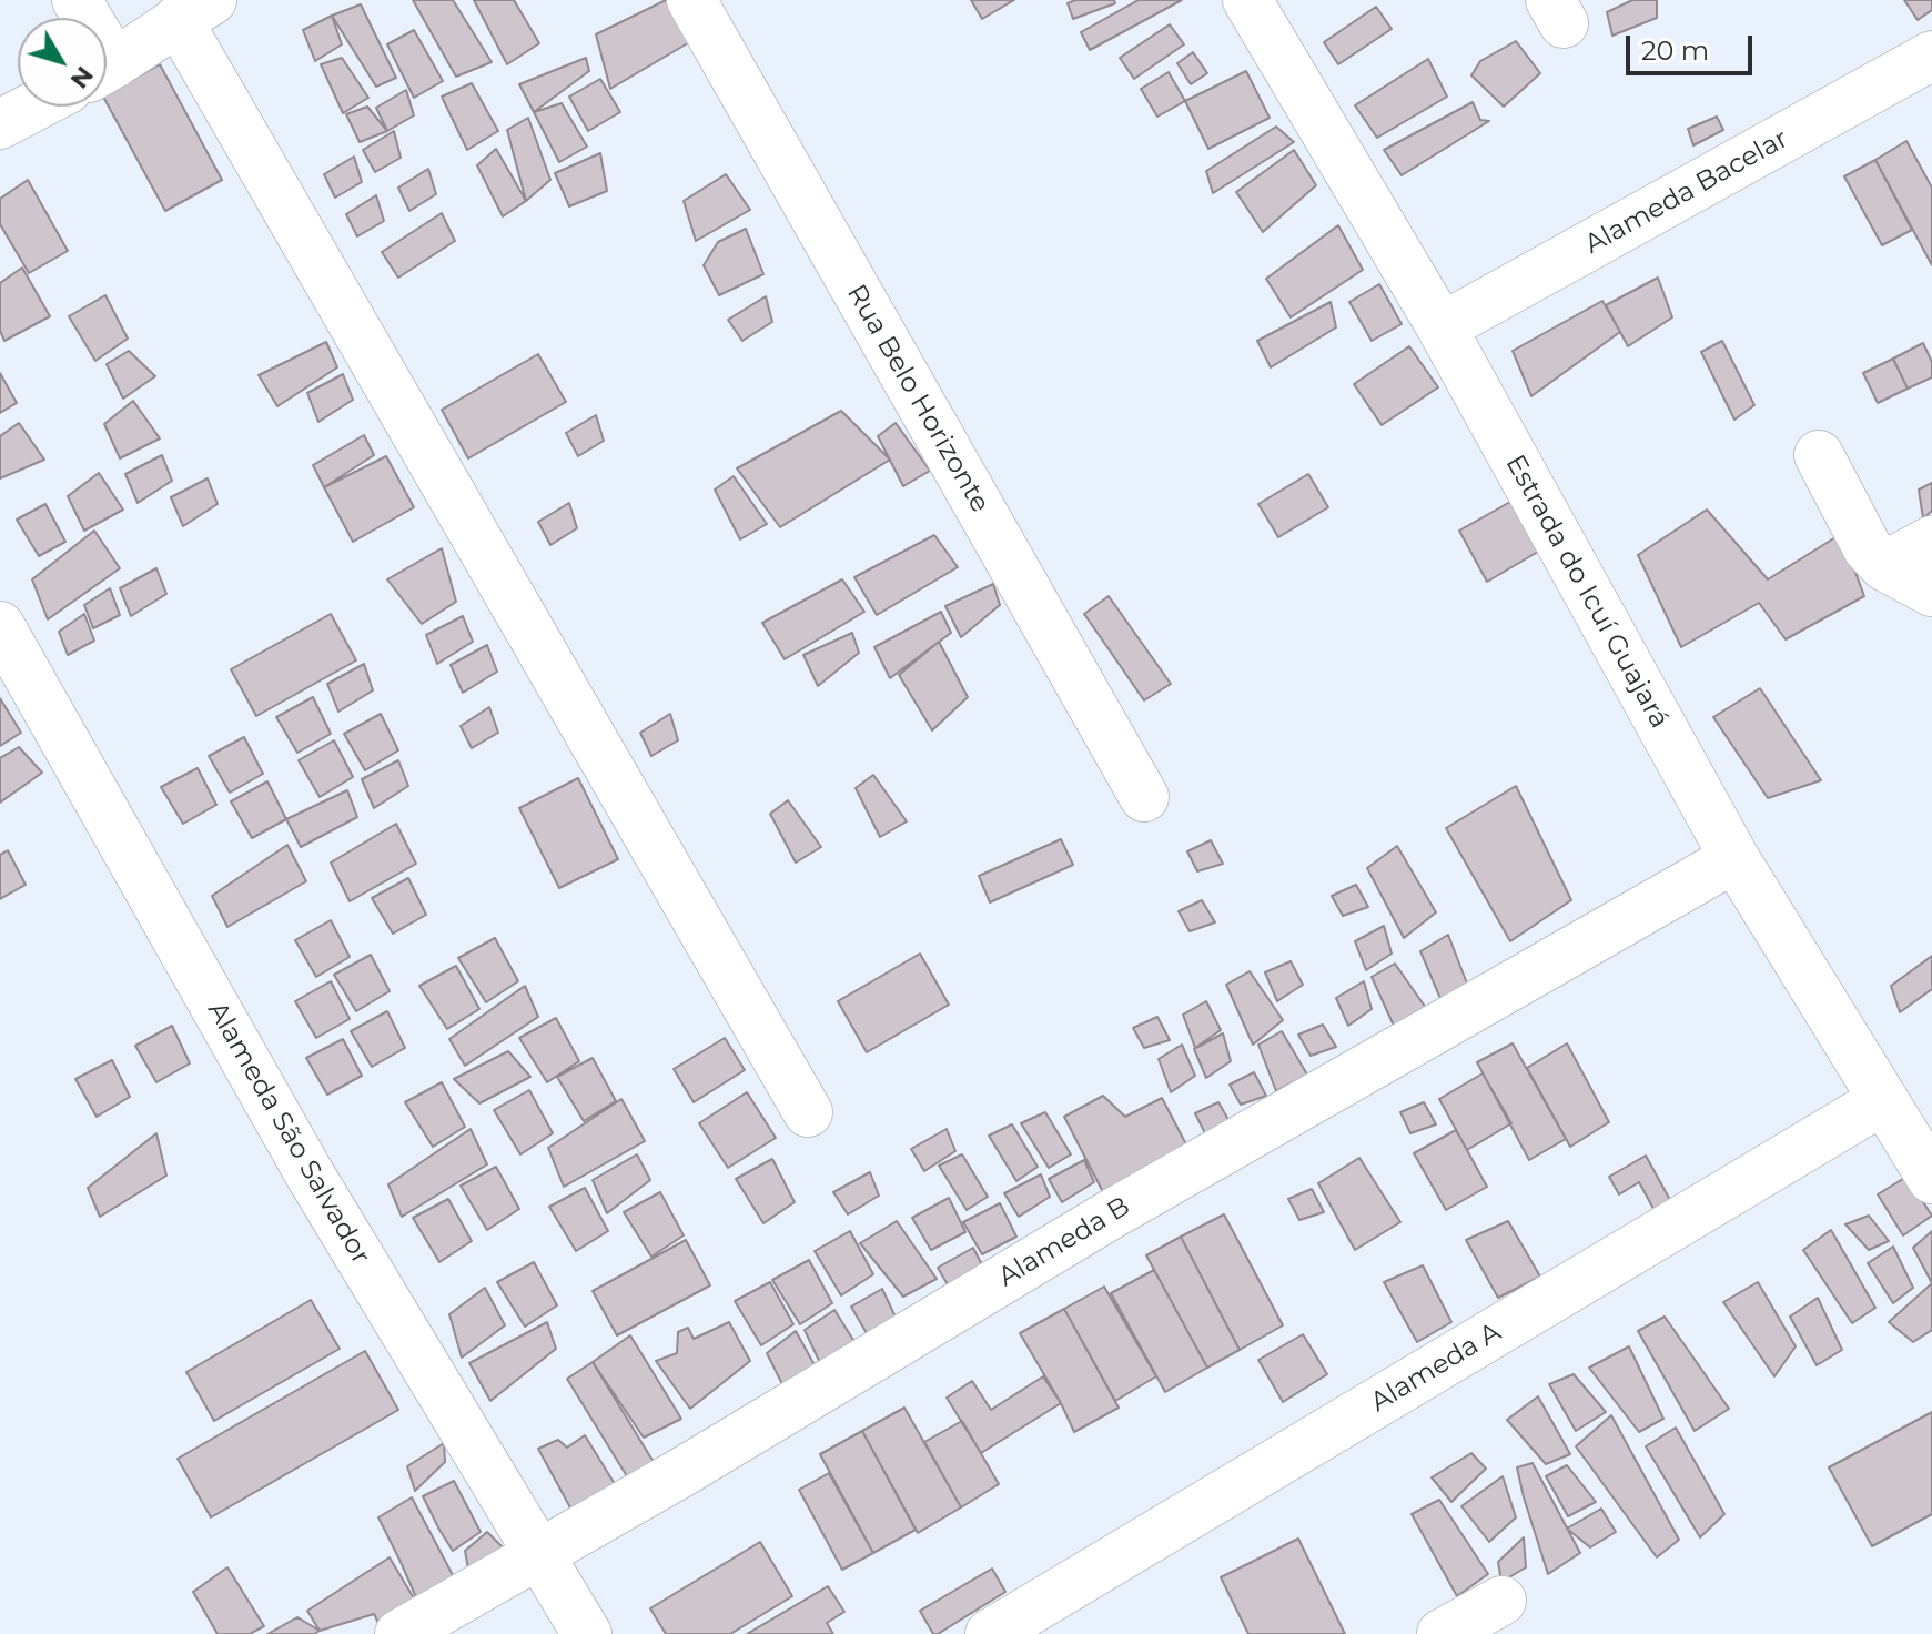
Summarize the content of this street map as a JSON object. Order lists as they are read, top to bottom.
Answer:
{
  "streets": {
    "street": [
      "Alameda Bacelar",
      "Rua Belo Horizonte",
      "Estrada do Icuí Guajará",
      "Alameda São Salvador",
      "Alameda B",
      "Alameda A"
    ]
  },
  "crossings": [
    ["Alameda Bacelar", "Estrada do Icuí Guajará"],
    ["Estrada do Icuí Guajará", "Alameda B"],
    ["Estrada do Icuí Guajará", "Alameda A"],
    ["Alameda São Salvador", "Alameda B"]
  ],
  "scale_bar": "20 m",
  "north": "bottom right"
}
